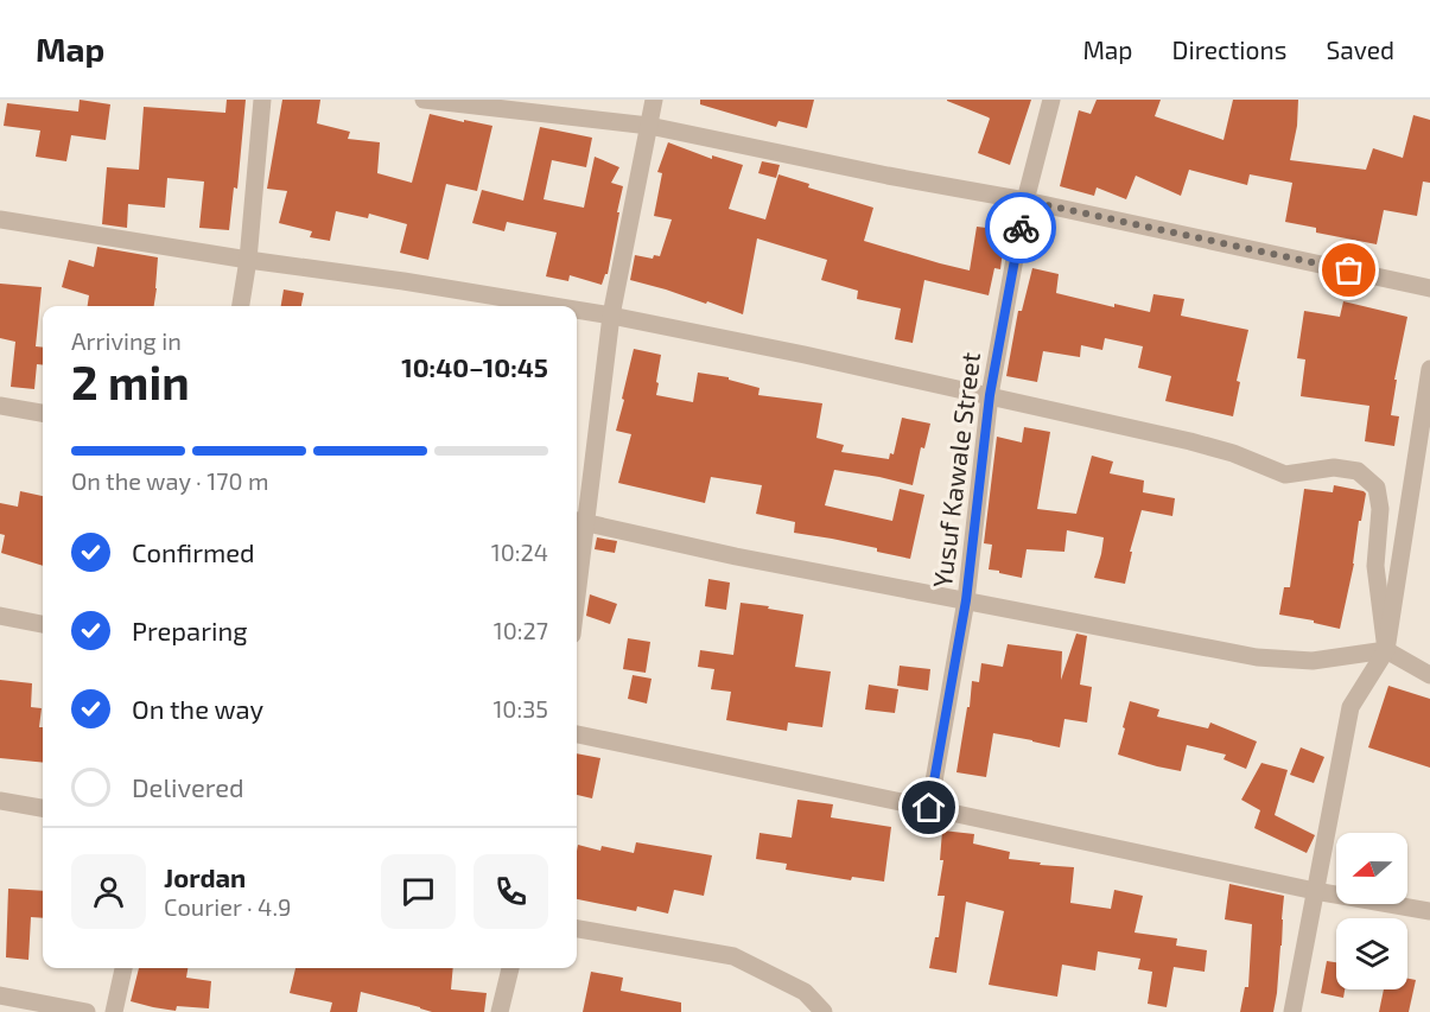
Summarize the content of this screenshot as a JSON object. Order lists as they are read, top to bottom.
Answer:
{
  "streets": {
    "street": ["Yusuf Kawale Street"]
  },
  "north": "left",
  "page": {
    "header": "Map",
    "nav": ["Map", "Directions", "Saved"],
    "heading": ["2 min", "Arriving in", "10:40–10:45"],
    "panel": ["Jordan", "Courier · 4.9"],
    "bar": "On the way · 170 m",
    "list": [
      ["Confirmed", "10:24"],
      ["Preparing", "10:27"],
      ["On the way", "10:35"],
      "Delivered"
    ]
  }
}
